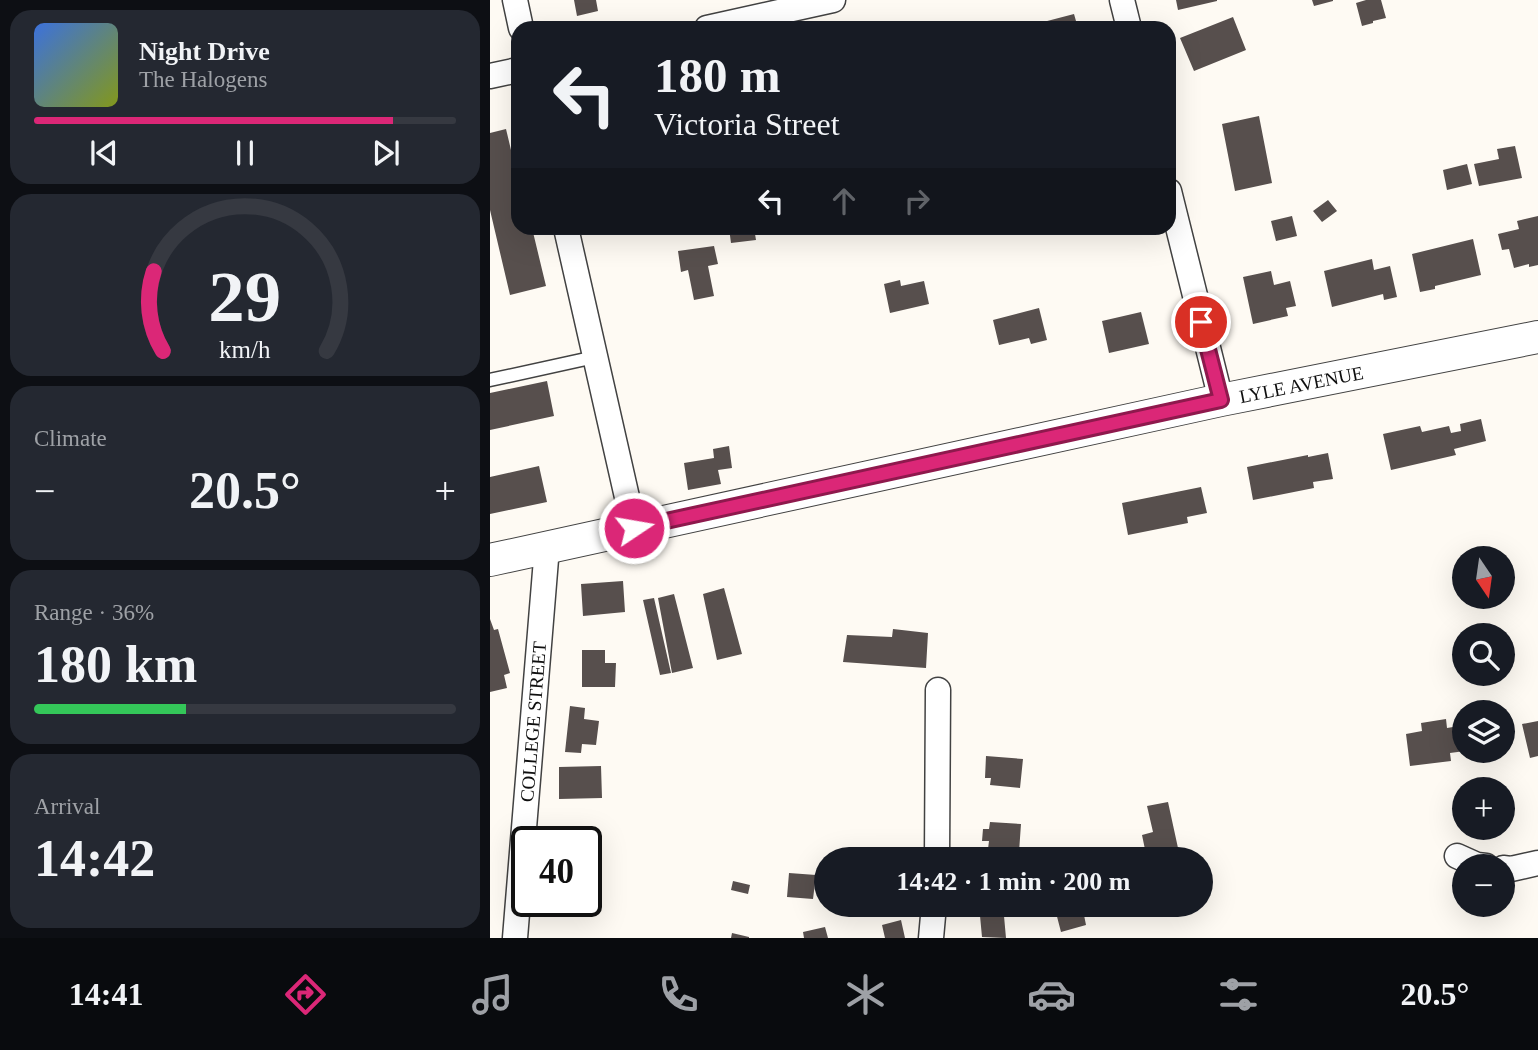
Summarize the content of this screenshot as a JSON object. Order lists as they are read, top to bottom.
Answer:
{
  "streets": {
    "street": ["LYLE AVENUE", "COLLEGE STREET"]
  },
  "crossings": [
    ["LYLE AVENUE", "COLLEGE STREET"]
  ],
  "north": "bottom",
  "page": {
    "turn": ["180 m", "Victoria Street"],
    "song": ["Night Drive", "The Halogens"],
    "tile": [
      "Climate",
      ["Range · 36%", "180 km"],
      ["Arrival", "14:42"]
    ],
    "heat": ["−", "20.5°", "+"],
    "map_buttons": ["+", "−"],
    "limit": "40",
    "trip": "14:42 · 1 min · 200 m",
    "tabs": ["14:41", "20.5°"],
    "gauge": ["29", "km/h"]
  }
}
